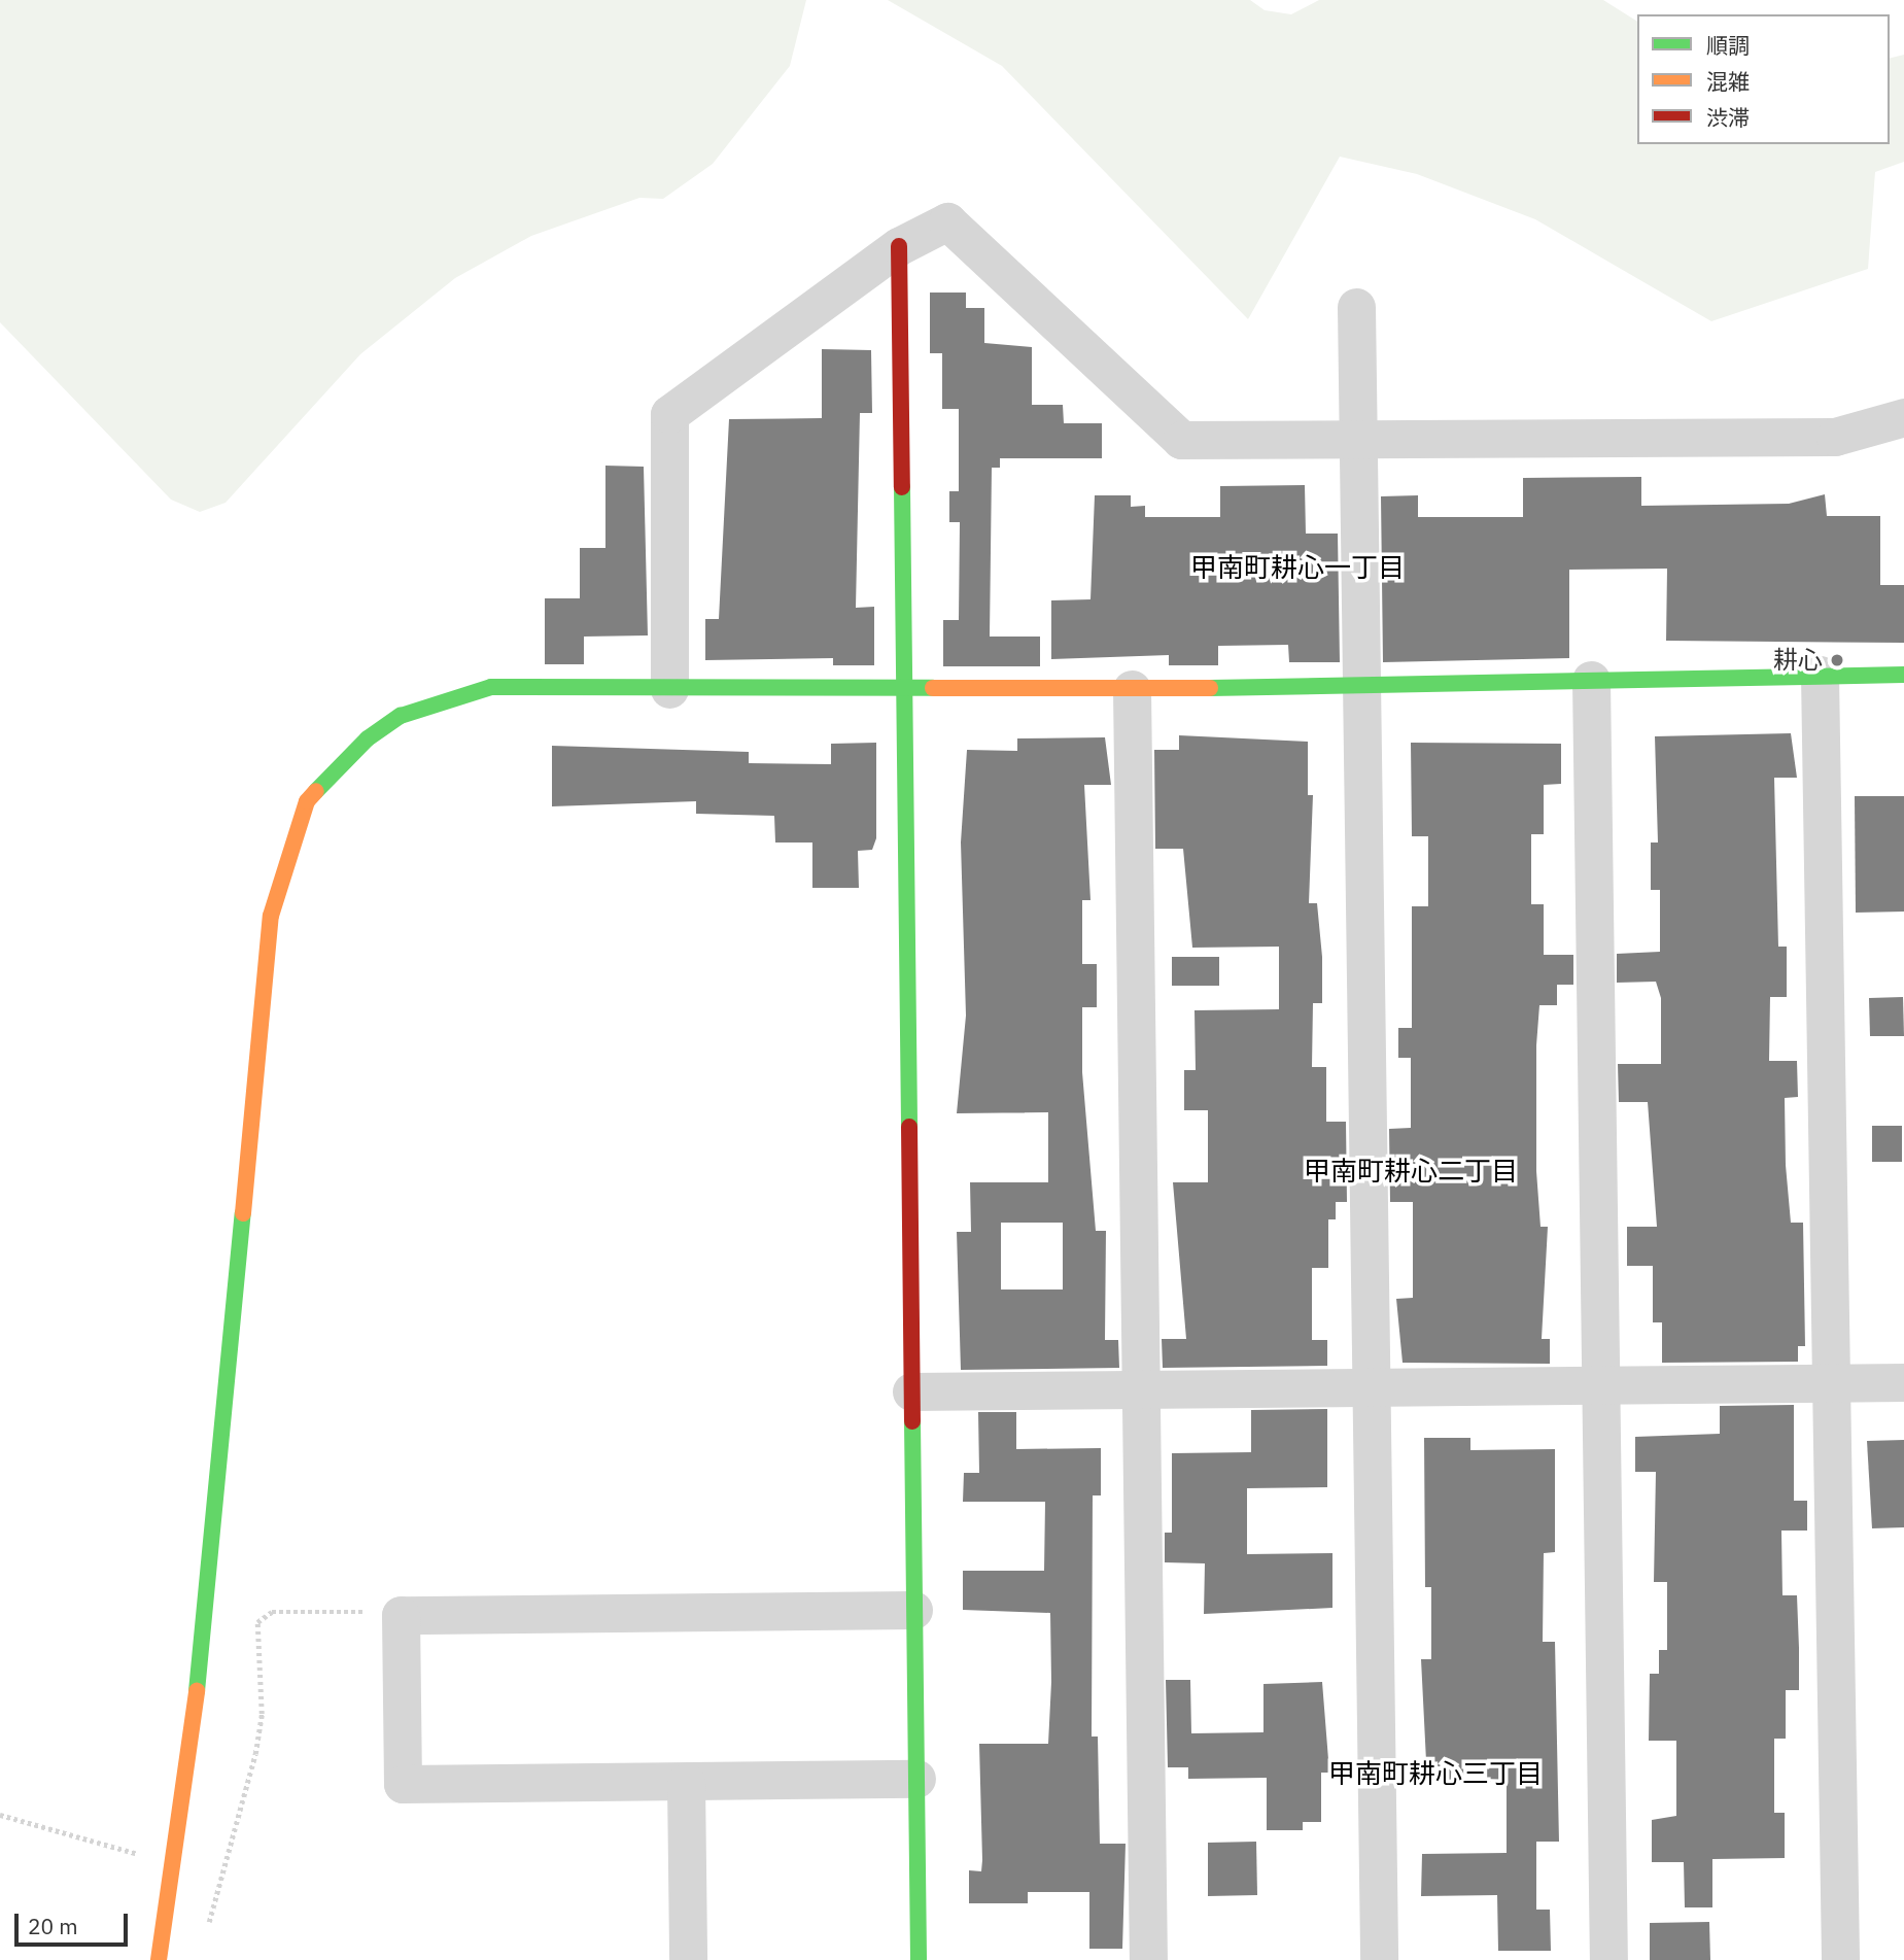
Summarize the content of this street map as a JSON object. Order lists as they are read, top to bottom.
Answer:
{
  "districts": ["甲南町耕心一丁目", "甲南町耕心二丁目", "甲南町耕心三丁目"],
  "places": ["耕心"],
  "legend": ["順調", "混雑", "渋滞"],
  "scale_bar": "20 m"
}
